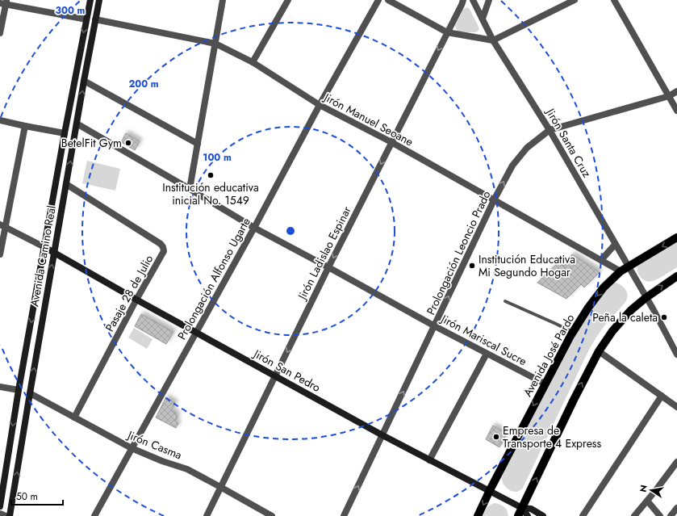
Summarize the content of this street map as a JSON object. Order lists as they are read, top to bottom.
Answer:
{
  "streets": {
    "main road": ["Avenida Camino Real", "Avenida José Pardo", "Jirón San Pedro"],
    "street": [
      "Jirón Manuel Seoane",
      "Jirón Santa Cruz",
      "Jirón Ladislao Espinar",
      "Prolongación Leoncio Prado",
      "Prolongación Alfonso Ugarte",
      "Pasaje 28 de Julio",
      "Jirón Mariscal Sucre",
      "Jirón Casma"
    ]
  },
  "crossings": [
    ["Jirón Manuel Seoane", "Jirón Ladislao Espinar"],
    ["Jirón Manuel Seoane", "Prolongación Leoncio Prado"],
    ["Jirón Manuel Seoane", "Avenida Camino Real"],
    ["Jirón Manuel Seoane", "Prolongación Alfonso Ugarte"],
    ["Jirón Manuel Seoane", "Avenida José Pardo"],
    ["Jirón Santa Cruz", "Prolongación Leoncio Prado"],
    ["Jirón Santa Cruz", "Avenida José Pardo"],
    ["Jirón Ladislao Espinar", "Jirón Mariscal Sucre"],
    ["Jirón Ladislao Espinar", "Jirón San Pedro"],
    ["Jirón Ladislao Espinar", "Jirón Casma"],
    ["Prolongación Leoncio Prado", "Jirón Mariscal Sucre"],
    ["Prolongación Leoncio Prado", "Jirón San Pedro"],
    ["Avenida Camino Real", "Pasaje 28 de Julio"],
    ["Avenida Camino Real", "Jirón Mariscal Sucre"],
    ["Avenida Camino Real", "Jirón San Pedro"],
    ["Avenida Camino Real", "Jirón Casma"],
    ["Prolongación Alfonso Ugarte", "Jirón Mariscal Sucre"],
    ["Prolongación Alfonso Ugarte", "Jirón San Pedro"],
    ["Prolongación Alfonso Ugarte", "Jirón Casma"],
    ["Pasaje 28 de Julio", "Jirón San Pedro"],
    ["Pasaje 28 de Julio", "Jirón Casma"],
    ["Jirón Mariscal Sucre", "Avenida José Pardo"],
    ["Avenida José Pardo", "Jirón San Pedro"]
  ],
  "one_way": ["Jirón Ladislao Espinar", "Prolongación Leoncio Prado"],
  "places": [
    "BetelFit Gym",
    "Institución educativa inicial No. 1549",
    "Institución Educativa Mi Segundo Hogar",
    "Peña la caleta",
    "Empresa de Transporte 4 Express"
  ],
  "scale_bar": "50 m",
  "north": "left",
  "rings": ["300 m", "200 m", "100 m"]
}
